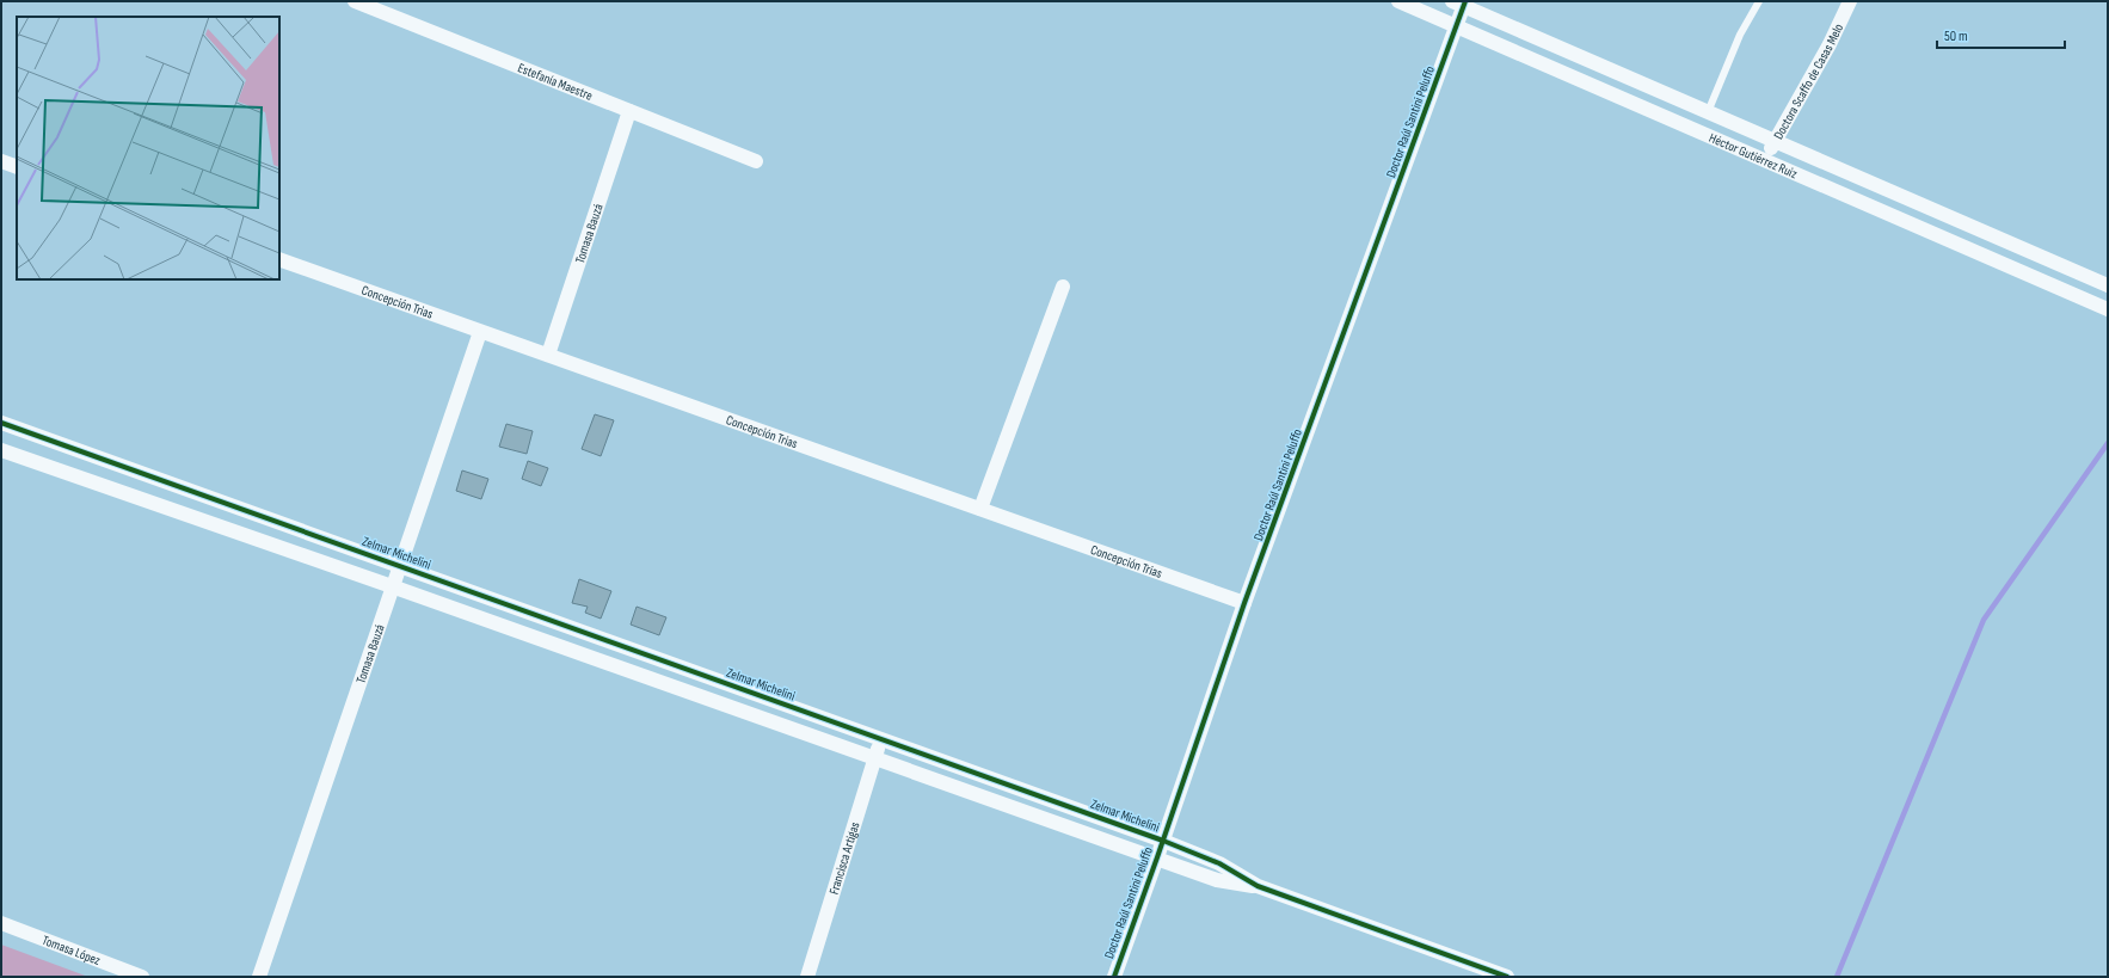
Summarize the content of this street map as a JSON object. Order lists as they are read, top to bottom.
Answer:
{
  "streets": {
    "street": [
      "Estefanía Maestre",
      "Doctora Scaffo de Casas Melo",
      "Doctor Raúl Santini Peluffo",
      "Héctor Gutiérrez Ruiz",
      "Tomasa Bauzá",
      "Concepción Trias",
      "Zelmar Michelini",
      "Francisca Artigas",
      "Tomasa López"
    ]
  },
  "crossings": [
    ["Estefanía Maestre", "Tomasa Bauzá"],
    ["Doctora Scaffo de Casas Melo", "Héctor Gutiérrez Ruiz"],
    ["Doctor Raúl Santini Peluffo", "Héctor Gutiérrez Ruiz"],
    ["Doctor Raúl Santini Peluffo", "Concepción Trias"],
    ["Doctor Raúl Santini Peluffo", "Zelmar Michelini"],
    ["Tomasa Bauzá", "Concepción Trias"],
    ["Tomasa Bauzá", "Zelmar Michelini"],
    ["Zelmar Michelini", "Francisca Artigas"]
  ],
  "scale_bar": "50 m"
}
